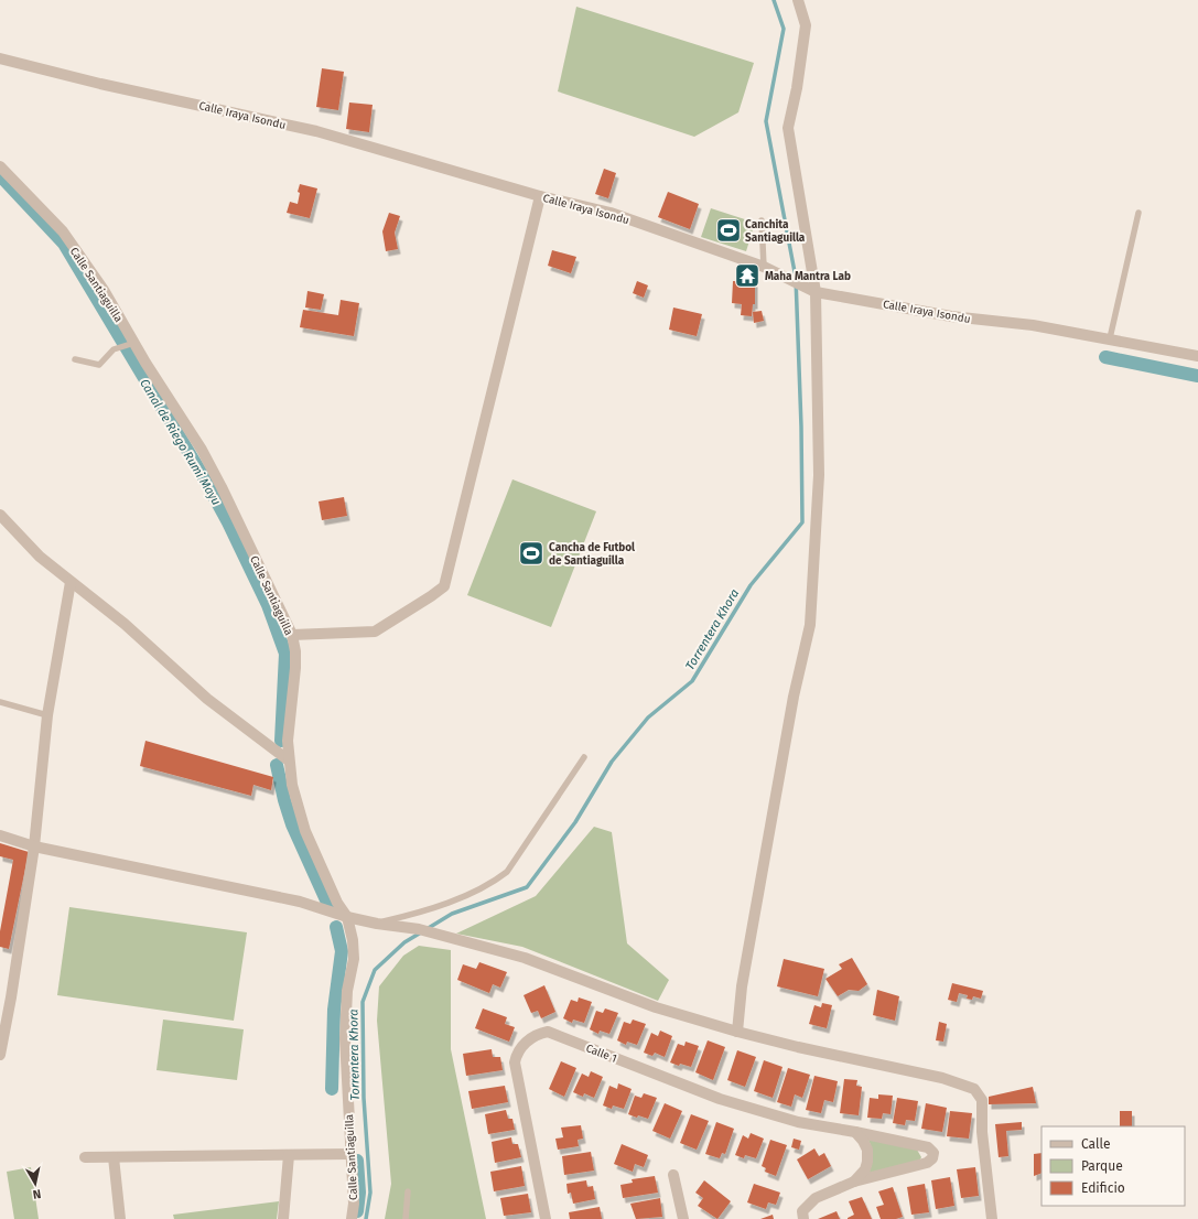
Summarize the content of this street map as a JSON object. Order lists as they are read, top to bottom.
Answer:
{
  "streets": {
    "street": ["Calle Iraya Isondu", "Calle Santiaguilla", "Calle 1"]
  },
  "water": ["Canal de Riego Rumi Mayu", "Torrentera Khora"],
  "places": {
    "sports": ["Canchita Santiaguilla", "Cancha de Futbol de Santiaguilla"],
    "temple": ["Maha Mantra Lab"]
  },
  "legend": ["Calle", "Parque", "Edificio"],
  "north": "bottom"
}
